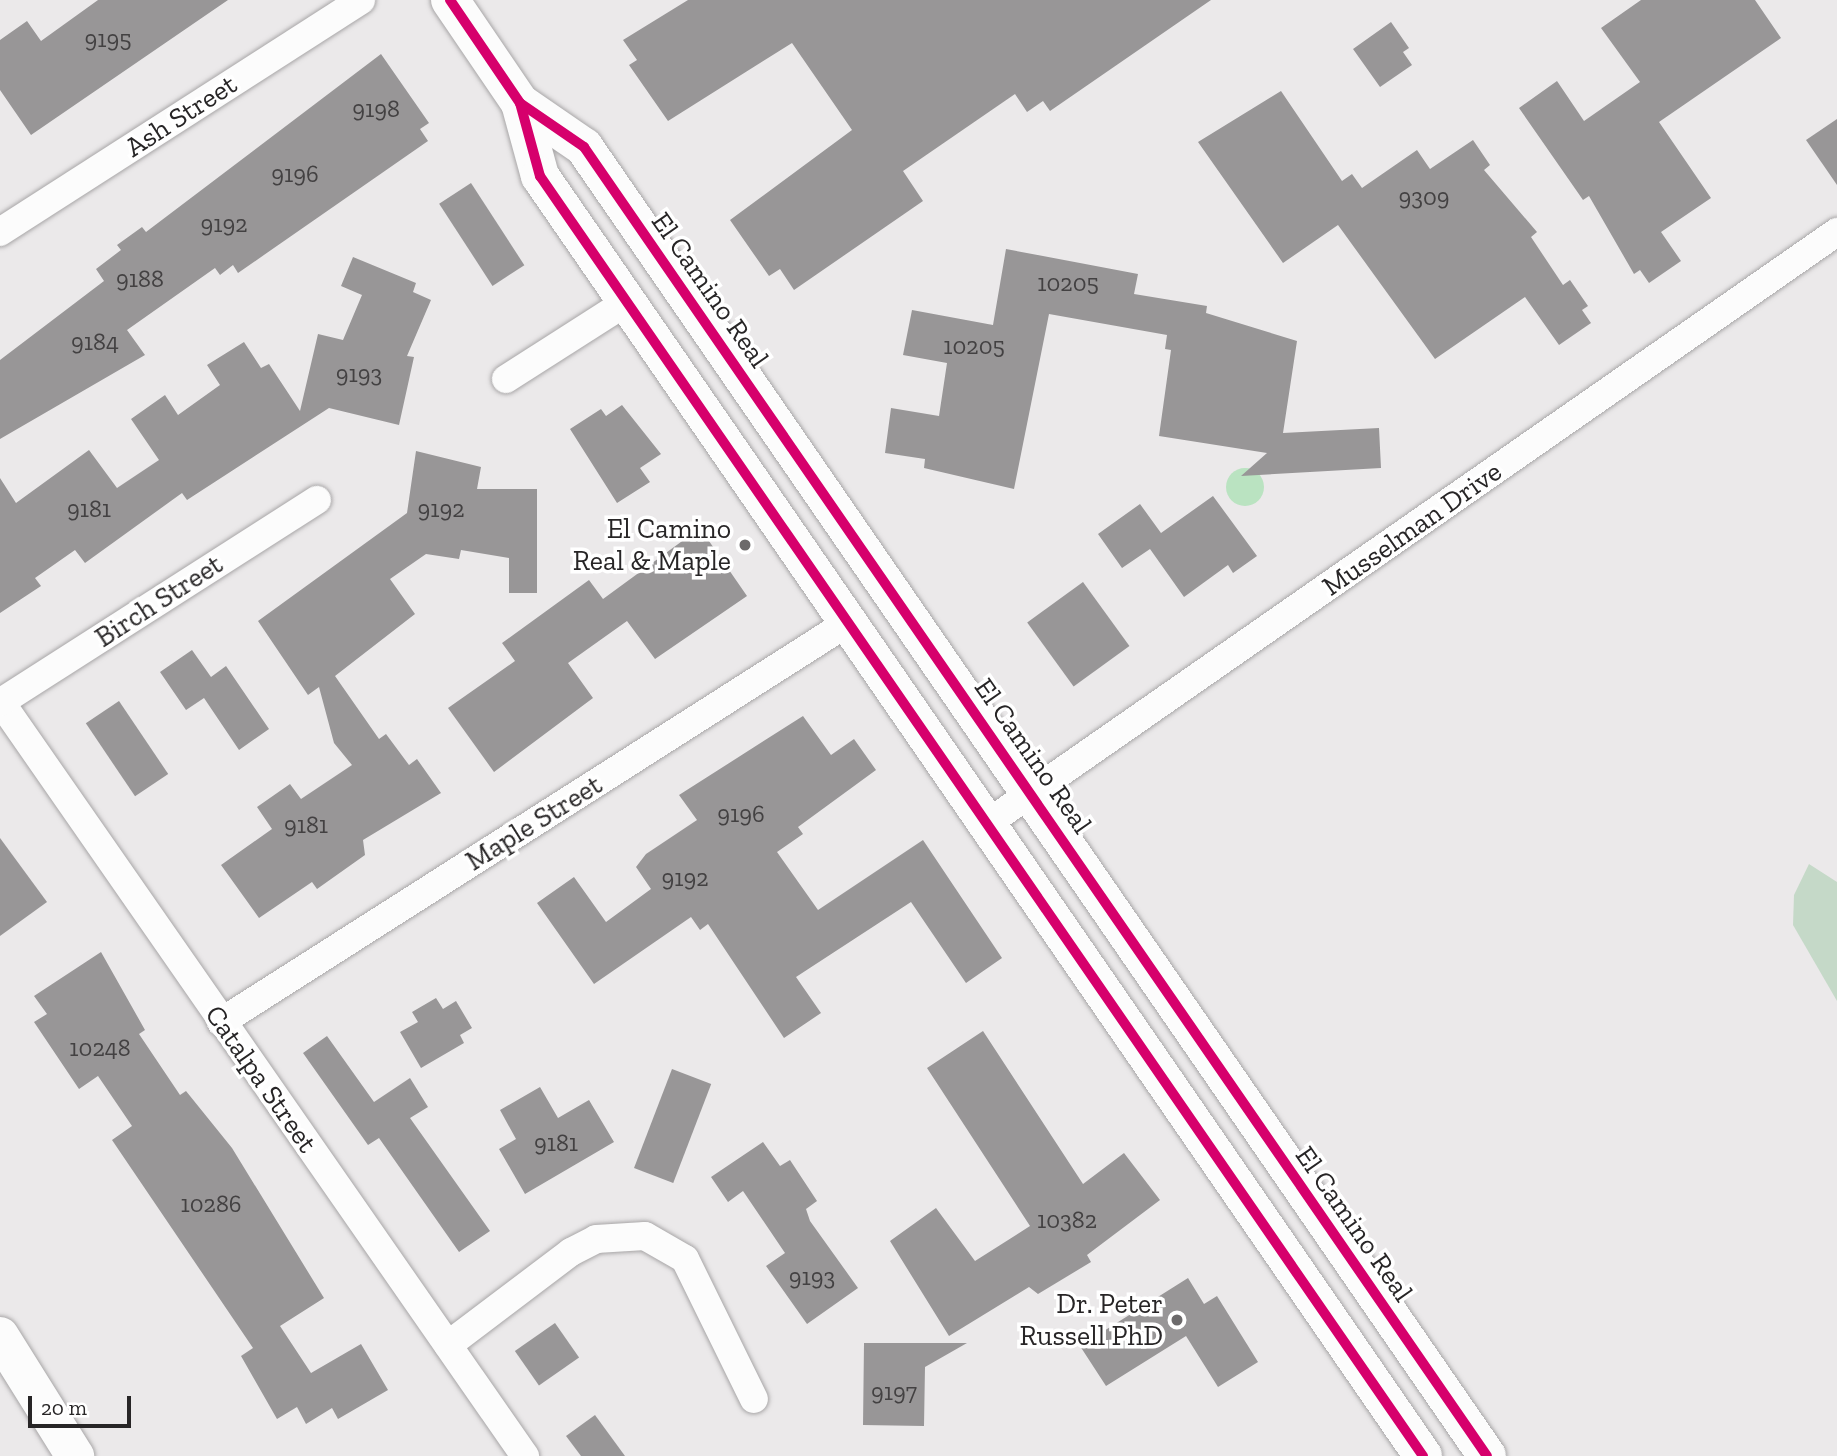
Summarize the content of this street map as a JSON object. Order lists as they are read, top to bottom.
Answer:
{
  "streets": {
    "main road": ["El Camino Real"],
    "street": [
      "Ash Street",
      "Musselman Drive",
      "Birch Street",
      "Maple Street",
      "Catalpa Street"
    ]
  },
  "crossings": [
    ["El Camino Real", "Musselman Drive"],
    ["El Camino Real", "Maple Street"],
    ["Birch Street", "Catalpa Street"],
    ["Maple Street", "Catalpa Street"]
  ],
  "places": ["El Camino Real & Maple", "Dr. Peter Russell PhD"],
  "house_numbers": [
    "9195",
    "9198",
    "9196",
    "9309",
    "9192",
    "9188",
    "10205",
    "9184",
    "10205",
    "9193",
    "9181",
    "9192",
    "9196",
    "9181",
    "9192",
    "10248",
    "9181",
    "10286",
    "10382",
    "9193",
    "9197"
  ],
  "scale_bar": "20 m"
}
